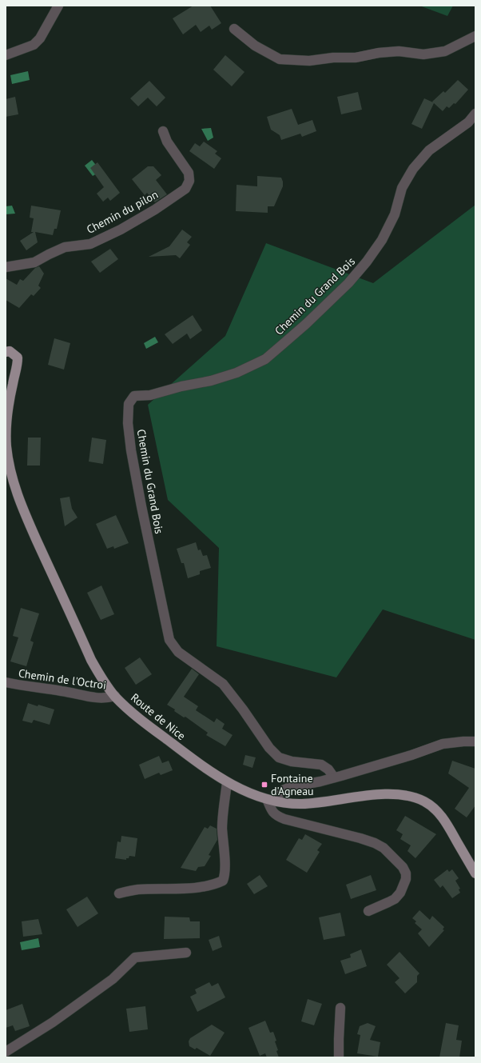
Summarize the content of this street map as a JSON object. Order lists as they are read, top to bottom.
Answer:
{
  "streets": {
    "main road": ["Route de Nice"],
    "street": ["Chemin du pilon", "Chemin du Grand Bois", "Chemin de l'Octroi"]
  },
  "crossings": [
    ["Chemin de l'Octroi", "Route de Nice"]
  ],
  "places": {
    "transit": ["Fontaine d'Agneau"]
  }
}
